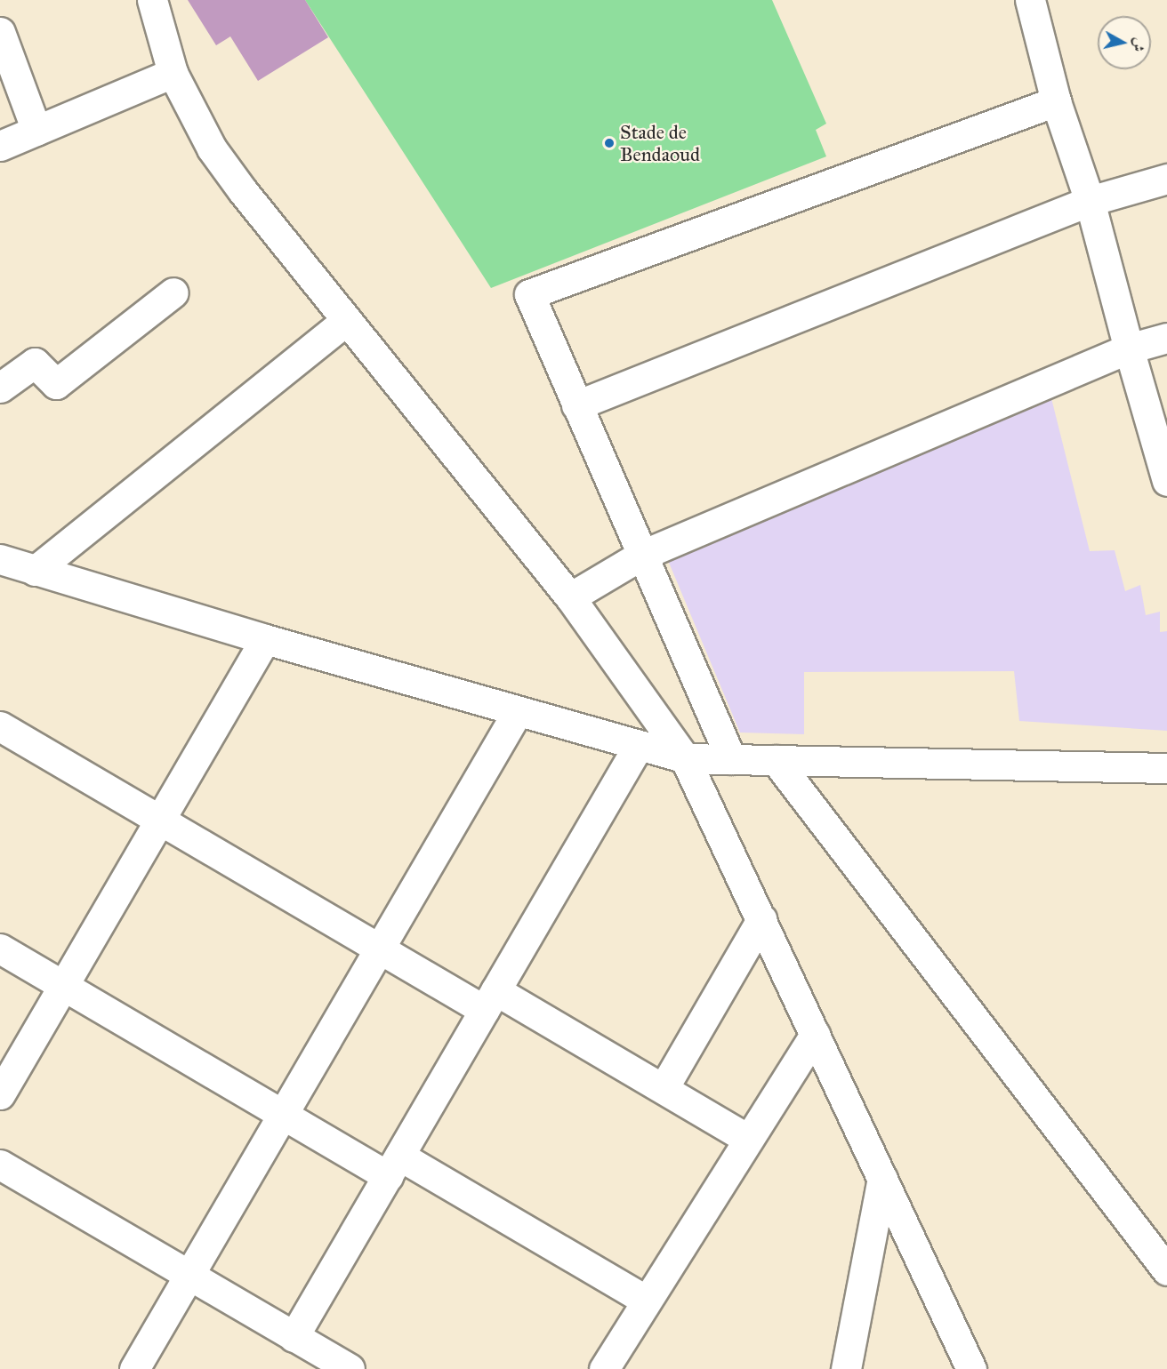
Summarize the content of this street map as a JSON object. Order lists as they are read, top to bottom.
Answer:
{
  "places": ["Stade de Bendaoud"],
  "north": "right"
}
